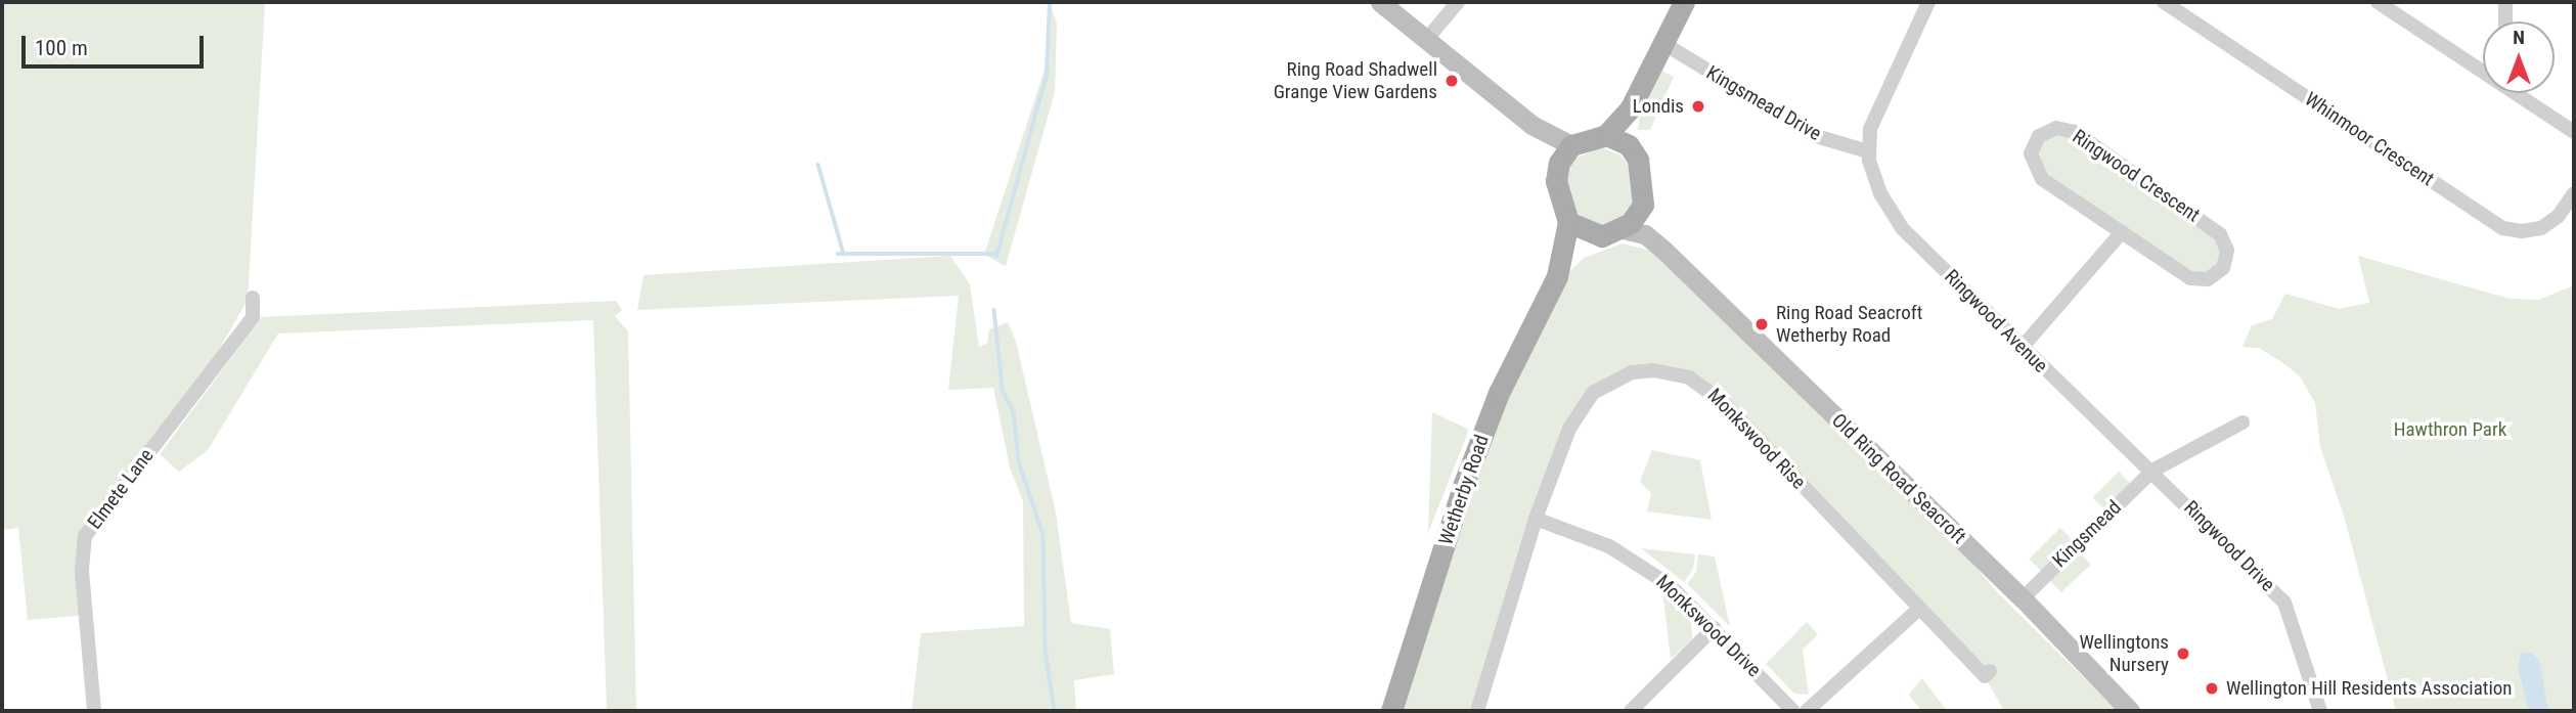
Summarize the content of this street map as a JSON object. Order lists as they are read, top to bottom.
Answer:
{
  "streets": {
    "main road": ["Old Ring Road Seacroft", "Wetherby Road"],
    "street": [
      "Kingsmead Drive",
      "Whinmoor Crescent",
      "Ringwood Crescent",
      "Ringwood Avenue",
      "Monkswood Rise",
      "Elmete Lane",
      "Kingsmead",
      "Ringwood Drive",
      "Monkswood Drive"
    ]
  },
  "crossings": [
    ["Kingsmead Drive", "Ringwood Avenue"],
    ["Ringwood Avenue", "Kingsmead"],
    ["Ringwood Avenue", "Ringwood Drive"],
    ["Monkswood Rise", "Monkswood Drive"],
    ["Old Ring Road Seacroft", "Kingsmead"],
    ["Kingsmead", "Ringwood Drive"]
  ],
  "parks": ["Hawthron Park"],
  "places": [
    "Ring Road Shadwell Grange View Gardens",
    "Londis",
    "Ring Road Seacroft Wetherby Road",
    "Wellingtons Nursery",
    "Wellington Hill Residents Association"
  ],
  "scale_bar": "100 m",
  "north": "top"
}
